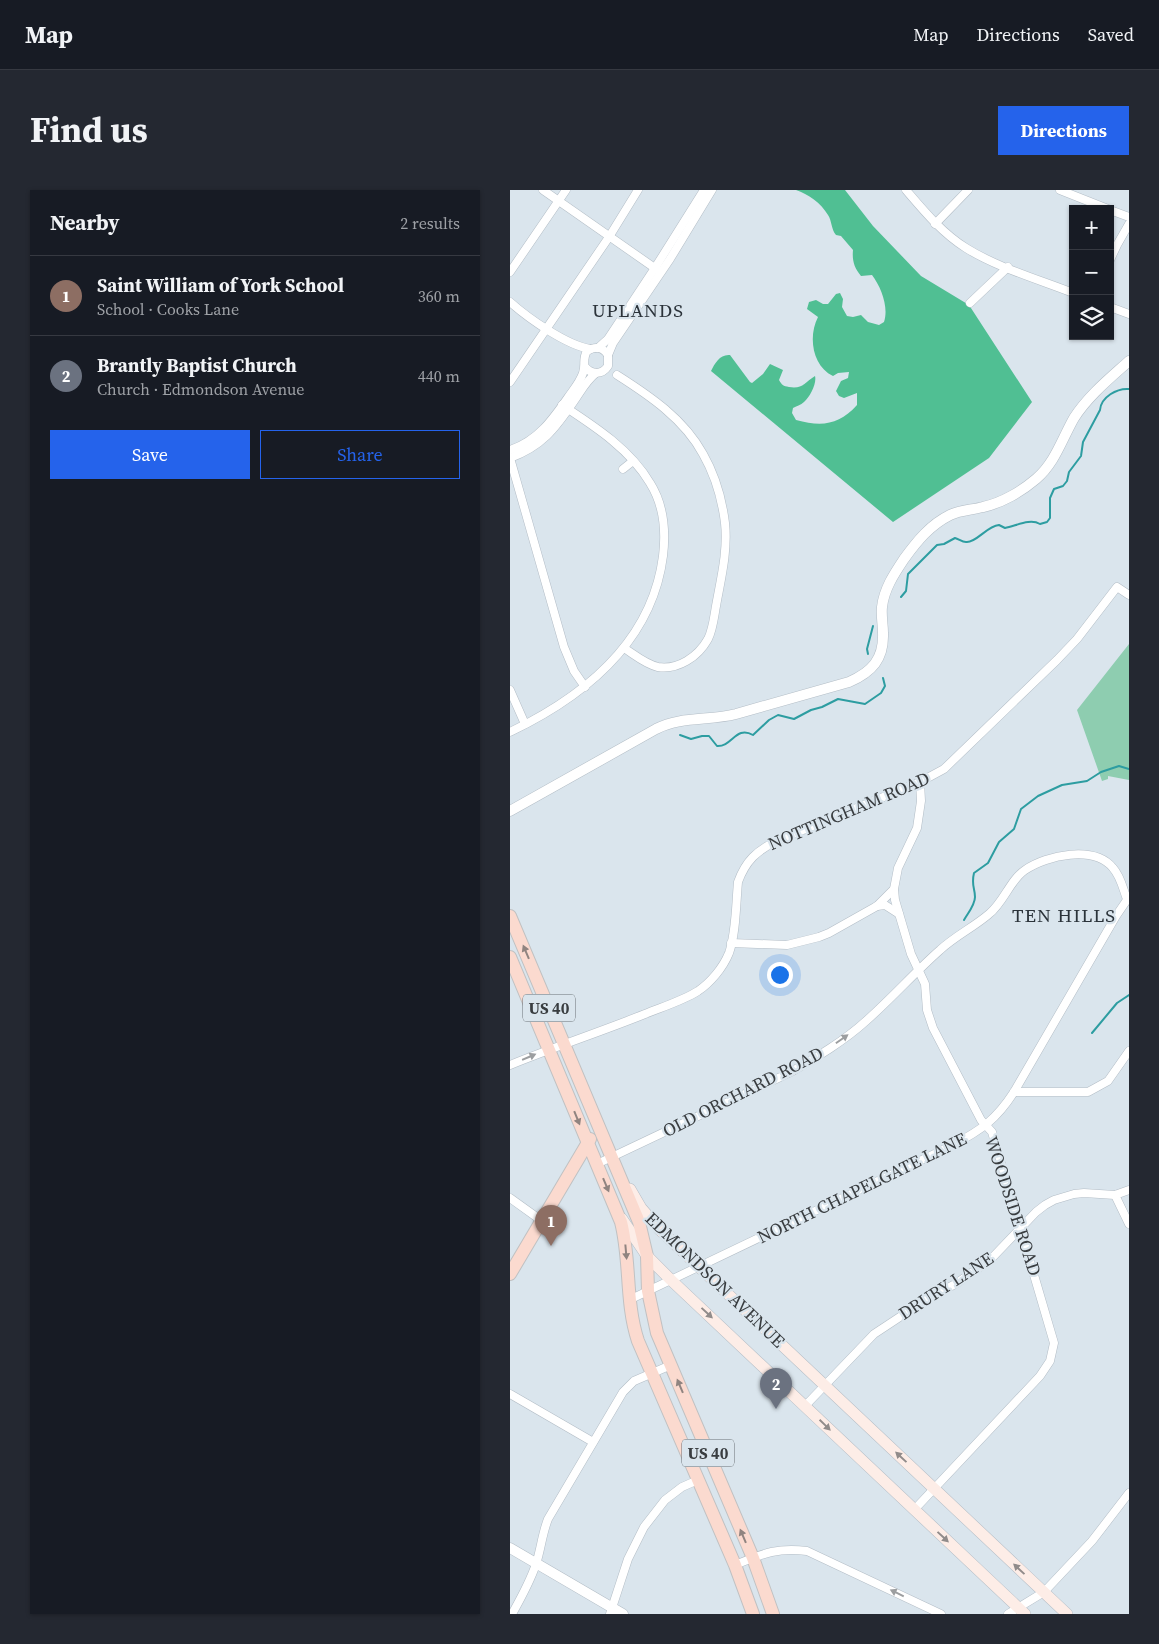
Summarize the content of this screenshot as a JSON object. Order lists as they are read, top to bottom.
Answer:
{
  "streets": {
    "main road": ["US 40", "EDMONDSON AVENUE"],
    "street": [
      "NOTTINGHAM ROAD",
      "OLD ORCHARD ROAD",
      "NORTH CHAPELGATE LANE",
      "WOODSIDE ROAD",
      "DRURY LANE"
    ]
  },
  "crossings": [
    ["NOTTINGHAM ROAD", "WOODSIDE ROAD"],
    ["NOTTINGHAM ROAD", "EDMONDSON AVENUE"],
    ["US 40", "NORTH CHAPELGATE LANE"],
    ["US 40", "EDMONDSON AVENUE"],
    ["OLD ORCHARD ROAD", "NORTH CHAPELGATE LANE"],
    ["OLD ORCHARD ROAD", "WOODSIDE ROAD"],
    ["OLD ORCHARD ROAD", "EDMONDSON AVENUE"],
    ["NORTH CHAPELGATE LANE", "WOODSIDE ROAD"],
    ["NORTH CHAPELGATE LANE", "EDMONDSON AVENUE"],
    ["WOODSIDE ROAD", "EDMONDSON AVENUE"],
    ["WOODSIDE ROAD", "DRURY LANE"],
    ["EDMONDSON AVENUE", "DRURY LANE"]
  ],
  "one_way": ["OLD ORCHARD ROAD"],
  "districts": ["UPLANDS", "TEN HILLS"],
  "page": {
    "header": "Map",
    "nav": ["Map", "Directions", "Saved"],
    "title": "Find us",
    "buttons": [
      "Directions",
      ["Save", "Share"]
    ],
    "heading": ["Nearby", "2 results"],
    "map_buttons": ["+", "−"],
    "list": [
      {
        "mark": "1",
        "name": "Saint William of York School",
        "note": "School · Cooks Lane",
        "value": "360 m"
      },
      {
        "mark": "2",
        "name": "Brantly Baptist Church",
        "note": "Church · Edmondson Avenue",
        "value": "440 m"
      }
    ],
    "pins": ["1", "2"]
  }
}
